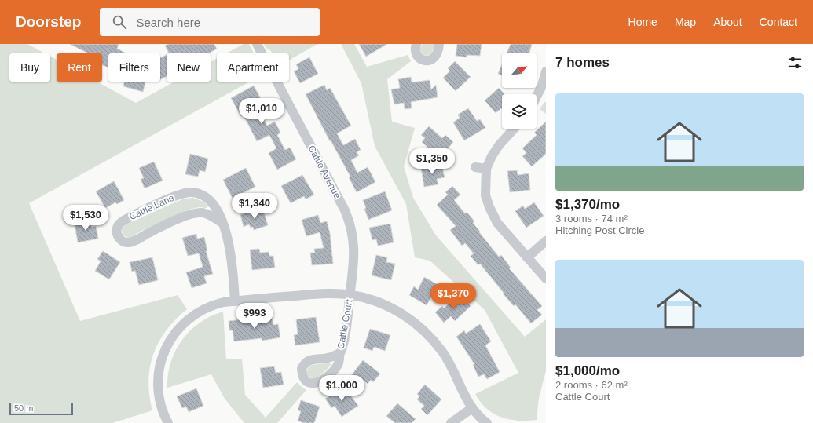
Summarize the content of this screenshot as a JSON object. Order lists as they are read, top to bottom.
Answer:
{
  "streets": {
    "street": ["Cattle Avenue", "Cattle Lane", "Cattle Court"]
  },
  "crossings": [
    ["Cattle Avenue", "Cattle Court"]
  ],
  "scale_bar": "50 m",
  "north": "top right",
  "page": {
    "header": "Doorstep",
    "search": "Search here",
    "nav": [
      "Home",
      "Map",
      "About",
      "Contact"
    ],
    "heading": "7 homes",
    "chip": [
      "Buy",
      "Rent",
      "Filters",
      "New",
      "Apartment"
    ],
    "list": [
      {
        "name": "$1,370/mo",
        "note": "3 rooms · 74 m² · Hitching Post Circle"
      },
      {
        "name": "$1,000/mo",
        "note": "2 rooms · 62 m² · Cattle Court"
      }
    ],
    "price": [
      "$1,010",
      "$1,350",
      "$1,340",
      "$1,530",
      "$1,370",
      "$993",
      "$1,000"
    ],
    "scale": "50 m"
  }
}
